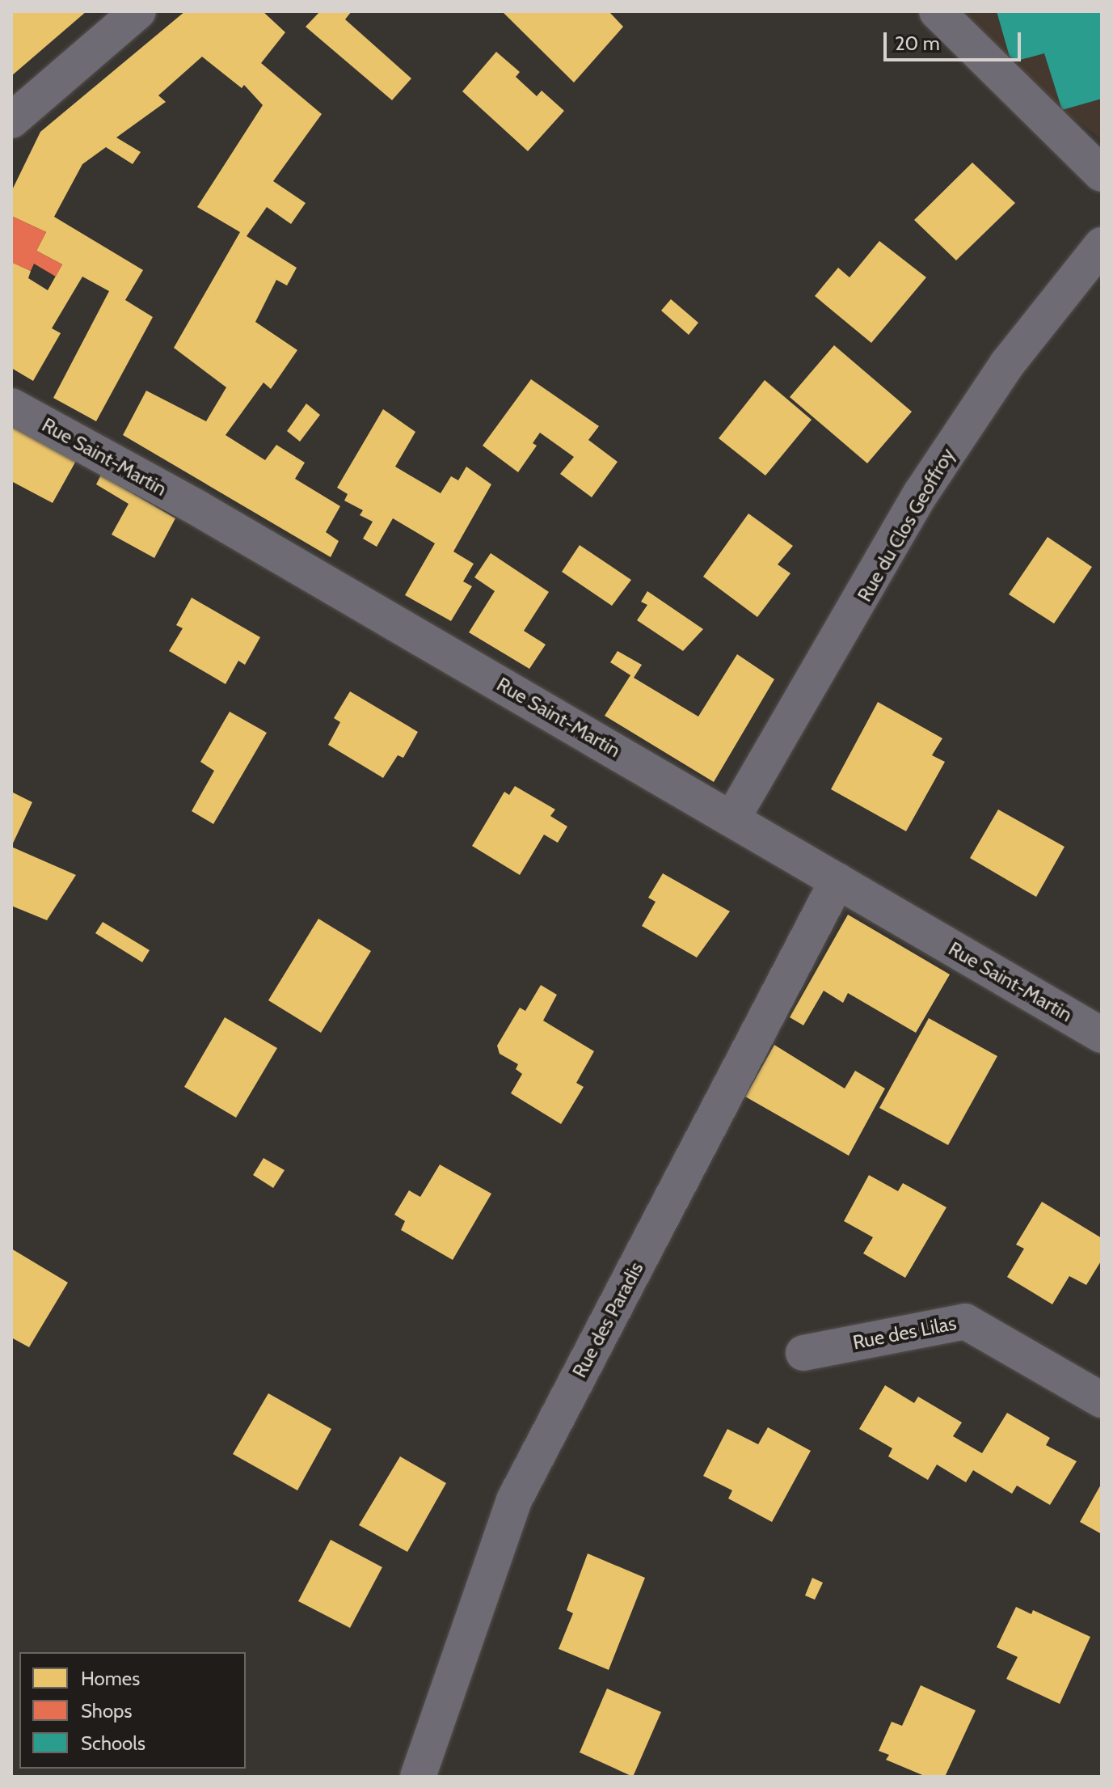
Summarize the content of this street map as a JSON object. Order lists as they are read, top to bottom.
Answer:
{
  "streets": {
    "street": [
      "Rue Saint-Martin",
      "Rue du Clos Geoffroy",
      "Rue des Paradis",
      "Rue des Lilas"
    ]
  },
  "crossings": [
    ["Rue Saint-Martin", "Rue du Clos Geoffroy"],
    ["Rue Saint-Martin", "Rue des Paradis"]
  ],
  "legend": ["Homes", "Shops", "Schools"],
  "scale_bar": "20 m"
}
